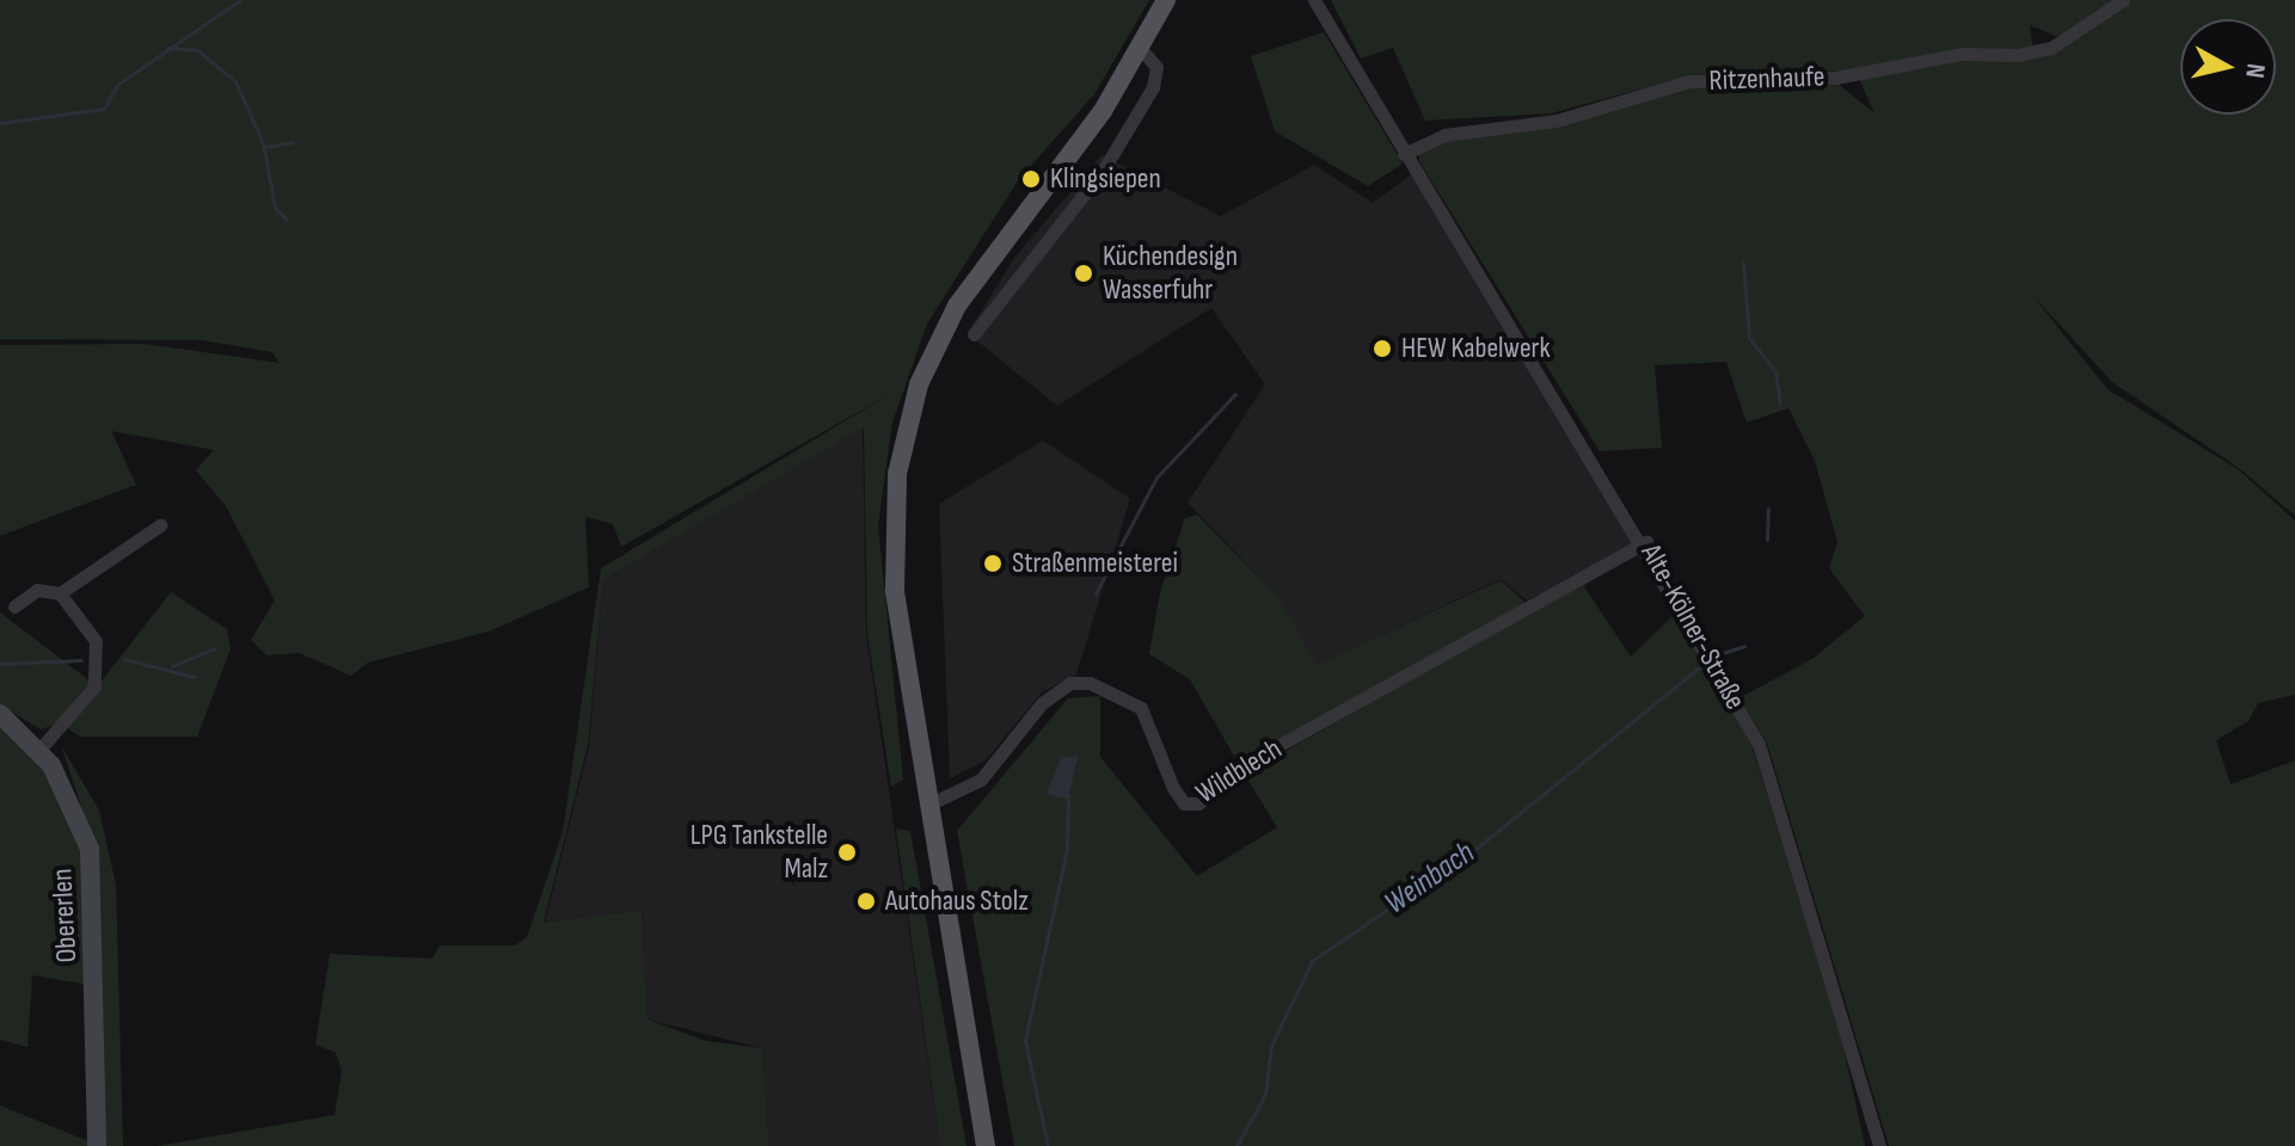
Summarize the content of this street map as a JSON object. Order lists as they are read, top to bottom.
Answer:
{
  "streets": {
    "main road": ["Obererlen"],
    "street": ["Ritzenhaufe", "Alte-Kölner-Straße", "Wildblech"]
  },
  "crossings": [
    ["Ritzenhaufe", "Alte-Kölner-Straße"],
    ["Alte-Kölner-Straße", "Wildblech"]
  ],
  "water": ["Weinbach"],
  "places": [
    "Klingsiepen",
    "Küchendesign Wasserfuhr",
    "HEW Kabelwerk",
    "Straßenmeisterei",
    "LPG Tankstelle Malz",
    "Autohaus Stolz"
  ],
  "north": "right"
}
